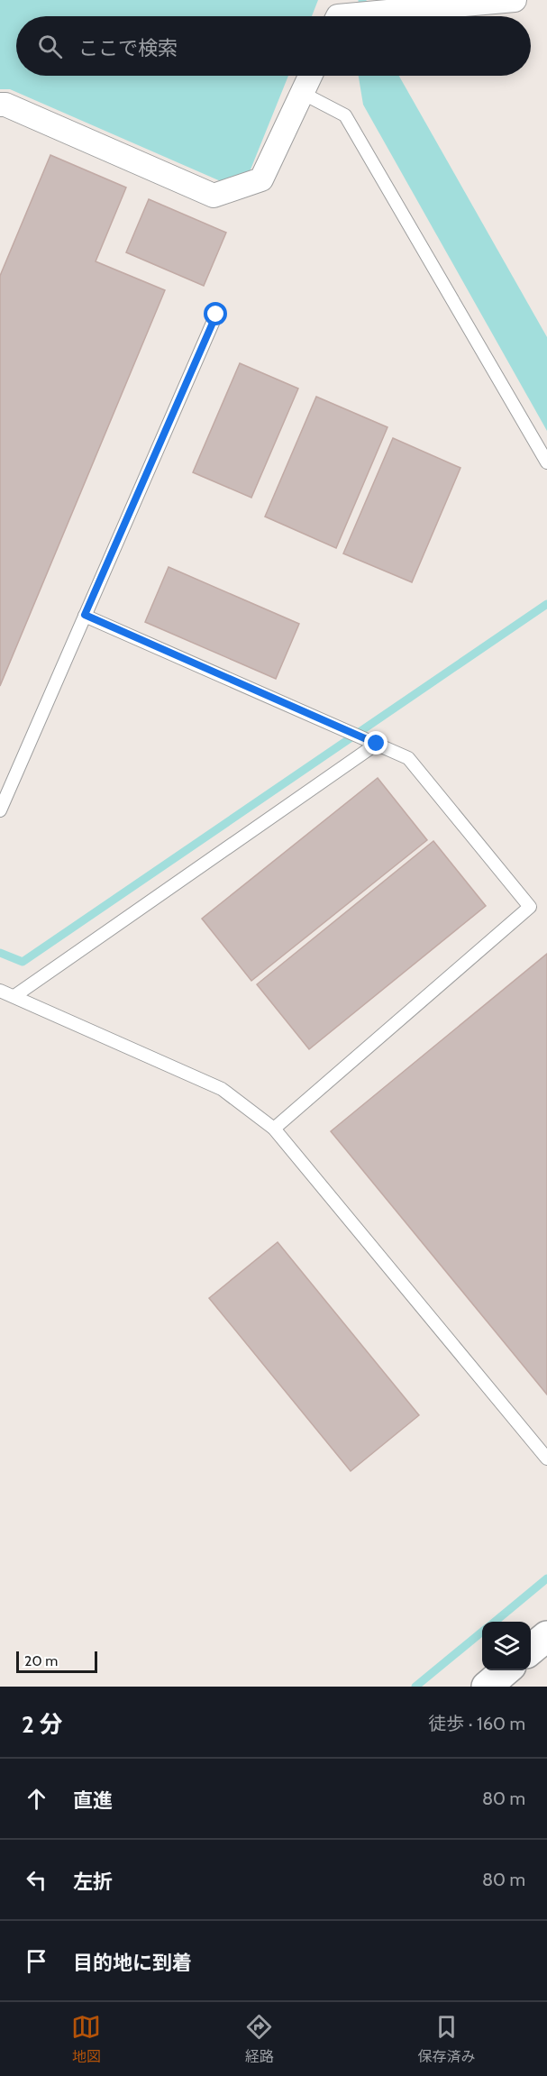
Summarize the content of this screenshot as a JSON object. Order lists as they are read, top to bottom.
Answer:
{
  "scale_bar": "20 m",
  "page": {
    "search": "ここで検索",
    "scale": "20 m",
    "heading": ["2 分", "徒歩 · 160 m"],
    "list": [
      ["直進", "80 m"],
      ["左折", "80 m"],
      "目的地に到着"
    ],
    "nav": ["地図", "経路", "保存済み"]
  }
}
